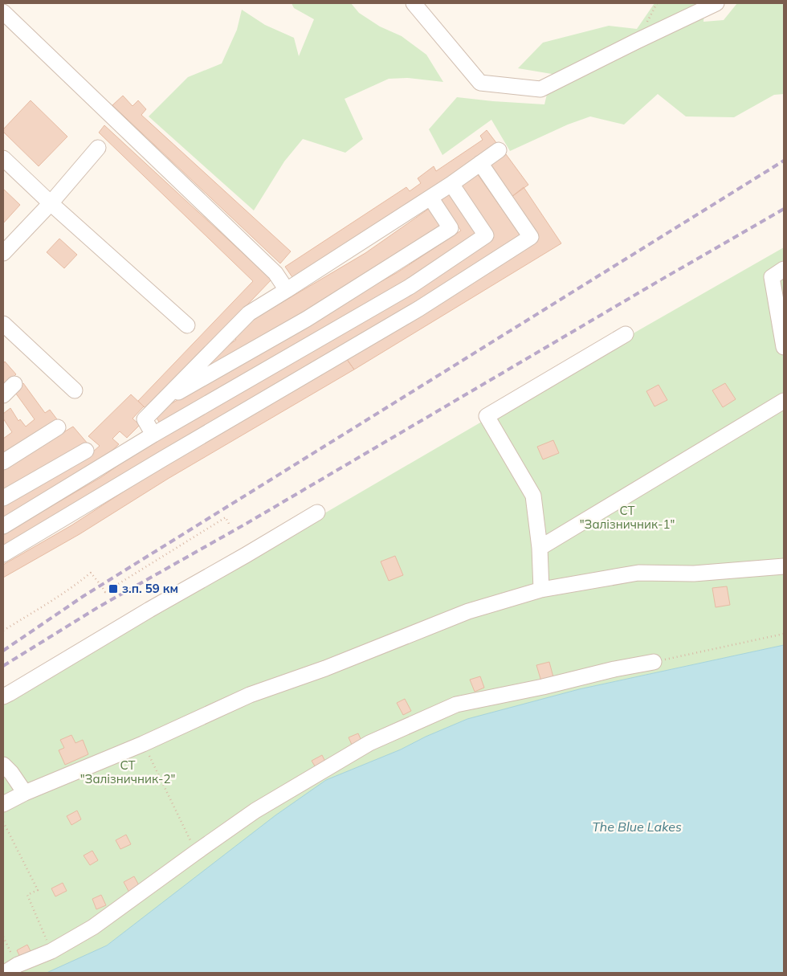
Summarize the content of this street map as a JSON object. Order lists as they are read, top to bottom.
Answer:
{
  "water": ["The Blue Lakes"],
  "parks": ["СТ \"Залізничник-1\"", "СТ \"Залізничник-2\""],
  "places": {
    "transit": ["з.п. 59 км"]
  }
}
